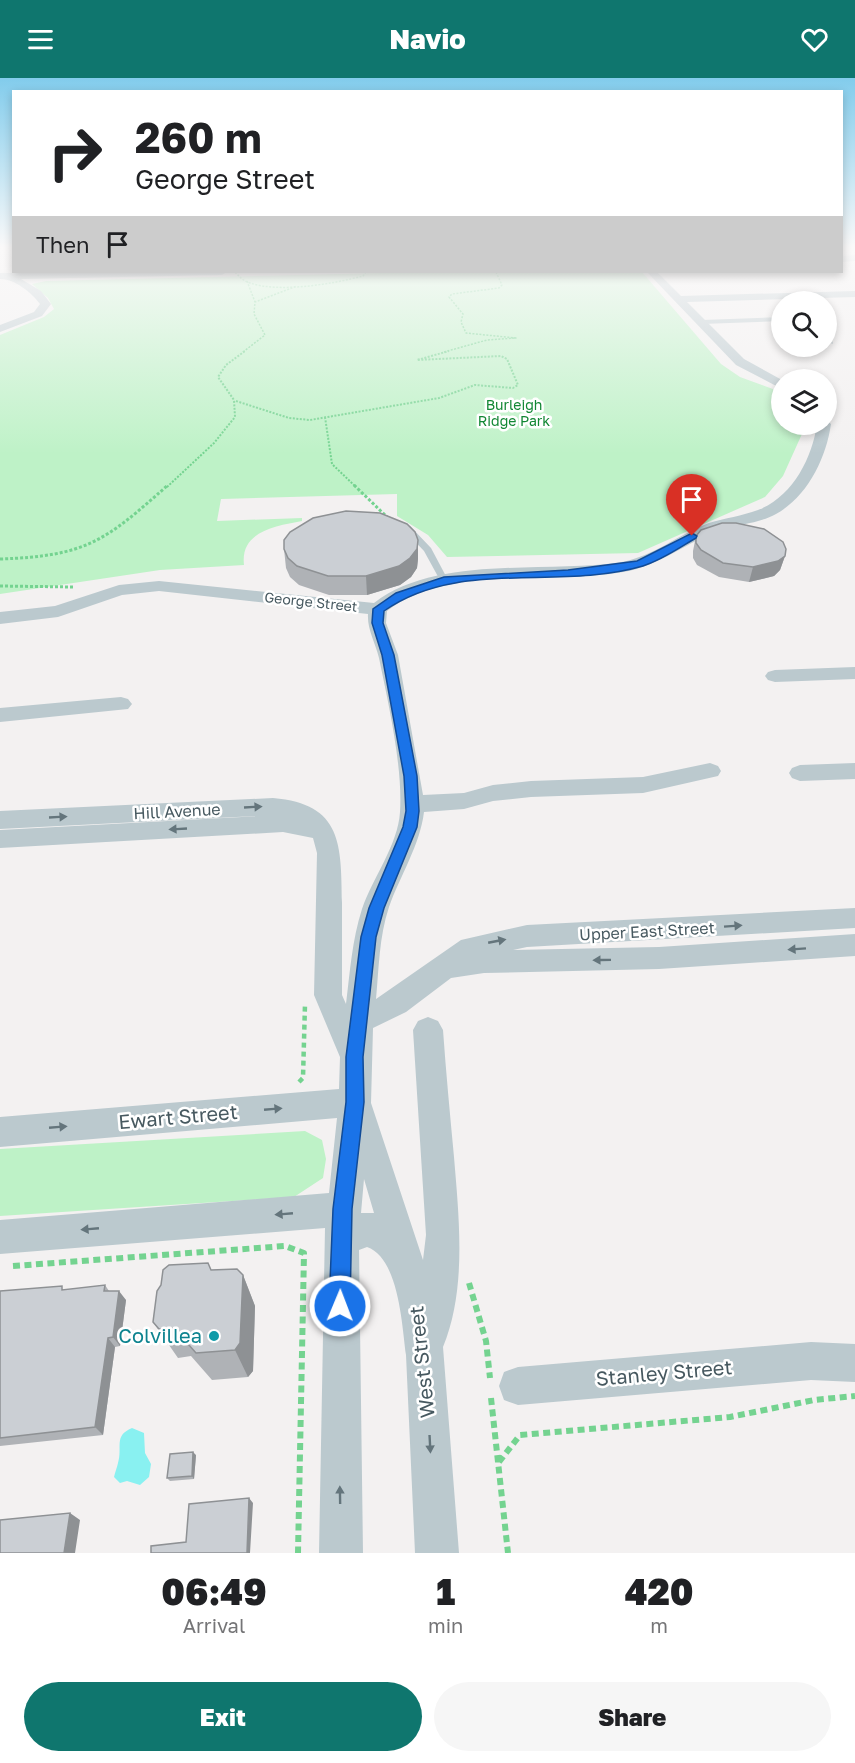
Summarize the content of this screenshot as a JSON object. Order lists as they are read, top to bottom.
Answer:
{
  "streets": {
    "street": [
      "George Street",
      "Hill Avenue",
      "Upper East Street",
      "Ewart Street",
      "West Street",
      "Stanley Street"
    ]
  },
  "crossings": [
    ["George Street", "West Street"],
    ["Hill Avenue", "West Street"],
    ["Upper East Street", "West Street"],
    ["Ewart Street", "West Street"]
  ],
  "parks": ["Burleigh Ridge Park"],
  "places": ["Colvillea"],
  "page": {
    "header": "Navio",
    "turn": ["260 m", "George Street"],
    "then": "Then",
    "eta": [
      "06:49",
      "Arrival",
      "1",
      "min",
      "420",
      "m"
    ],
    "buttons": ["Exit", "Share"]
  }
}
